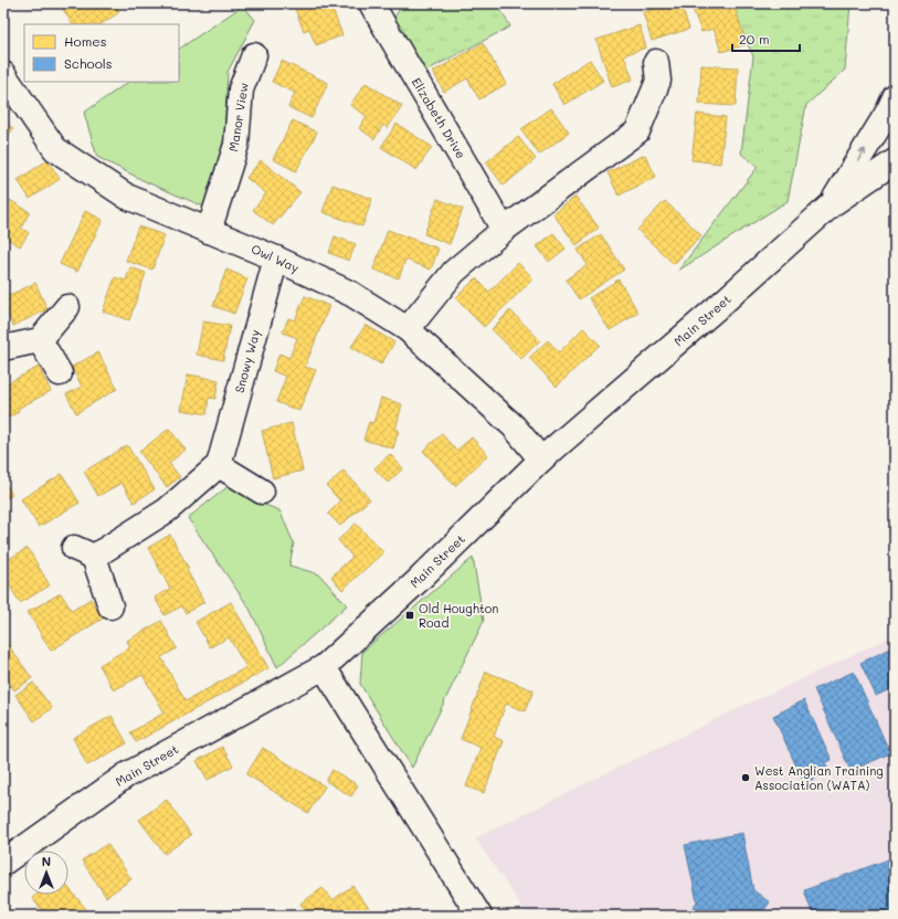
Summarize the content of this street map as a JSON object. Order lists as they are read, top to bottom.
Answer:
{
  "streets": {
    "street": [
      "Manor View",
      "Elizabeth Drive",
      "Owl Way",
      "Main Street",
      "Snowy Way"
    ]
  },
  "crossings": [
    ["Manor View", "Owl Way"],
    ["Owl Way", "Main Street"],
    ["Owl Way", "Snowy Way"]
  ],
  "places": {
    "transit": ["Old Houghton Road"],
    "other": ["West Anglian Training Association (WATA)"]
  },
  "legend": ["Homes", "Schools"],
  "scale_bar": "20 m",
  "north": "top"
}
